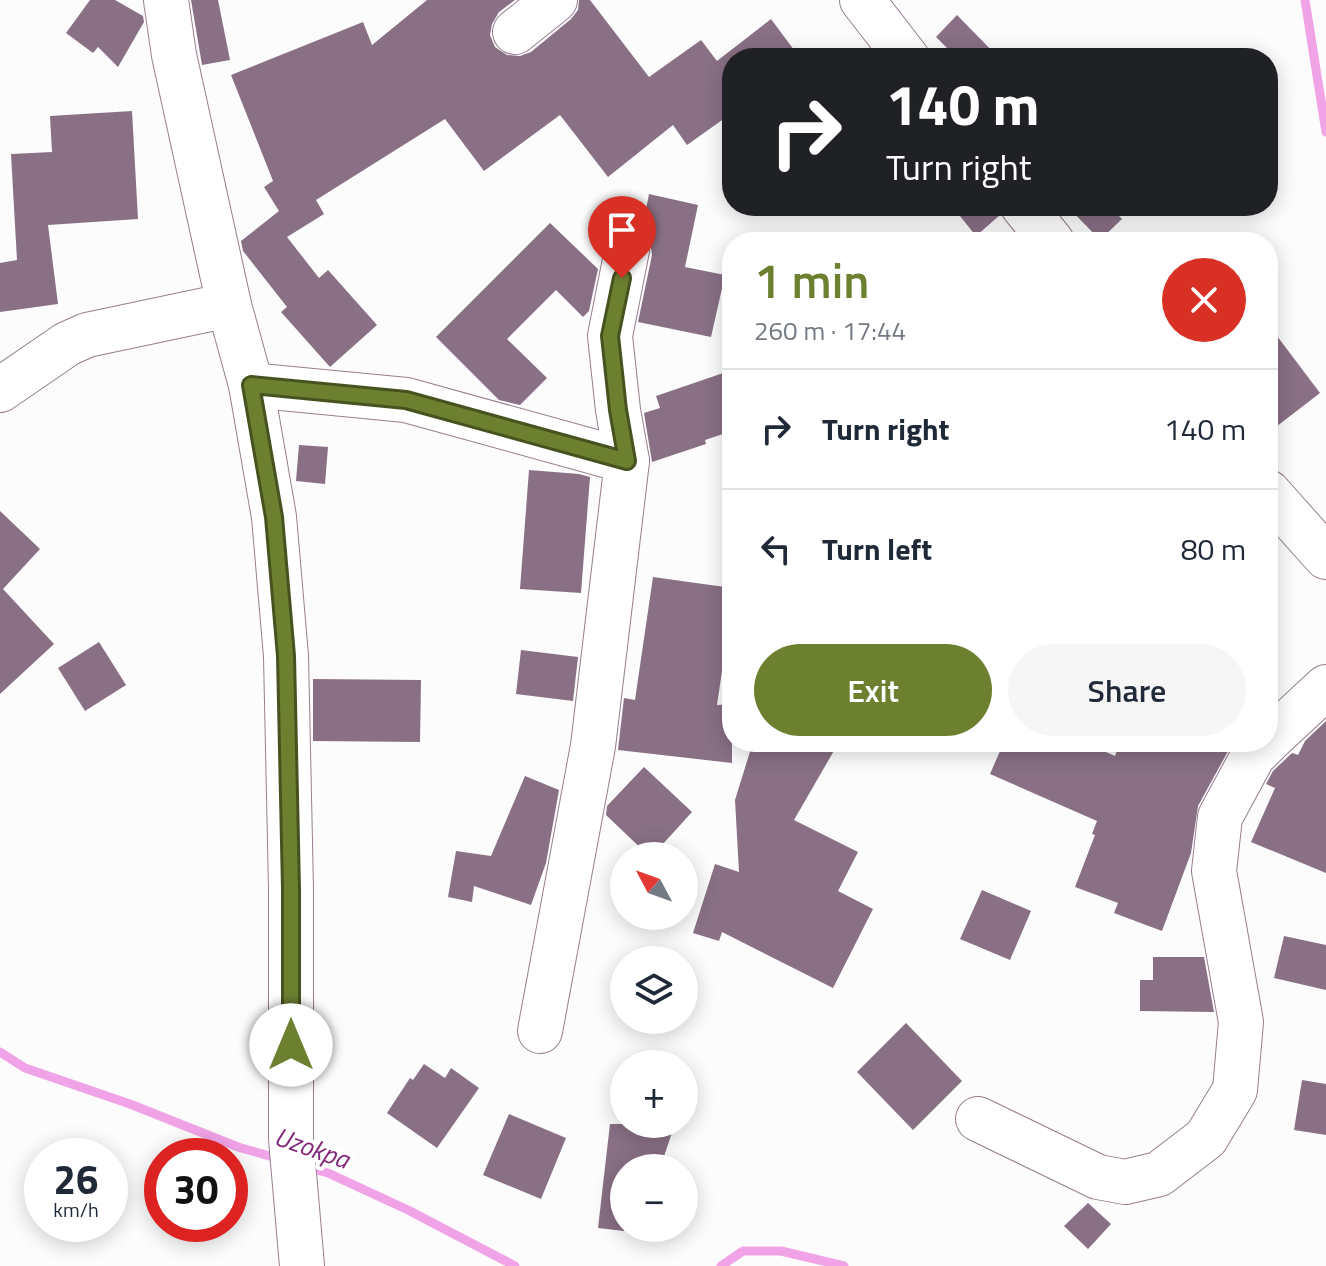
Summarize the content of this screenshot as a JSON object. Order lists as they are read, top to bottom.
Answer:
{
  "water": ["Uzokpa"],
  "north": "top left",
  "page": {
    "turn": ["140 m", "Turn right"],
    "heading": ["1 min", "260 m · 17:44"],
    "list": [
      {
        "name": "Turn right",
        "value": "140 m"
      },
      {
        "name": "Turn left",
        "value": "80 m"
      }
    ],
    "buttons": ["Exit", "Share"],
    "map_buttons": ["+", "−"],
    "speed": "26 km/h",
    "limit": "30"
  }
}
